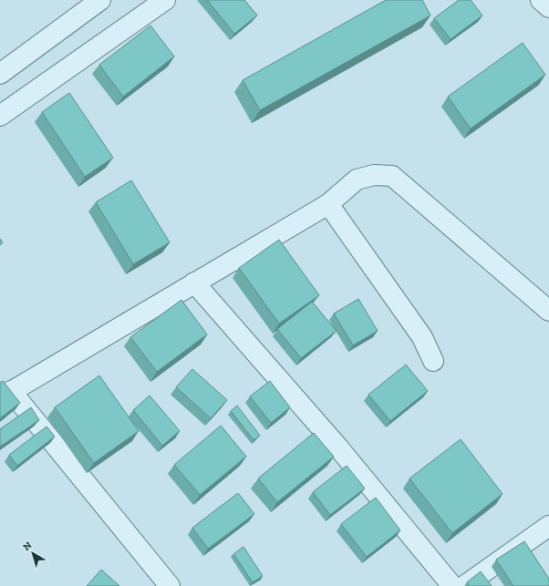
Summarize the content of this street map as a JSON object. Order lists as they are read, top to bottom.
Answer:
{
  "north": "top left"
}
